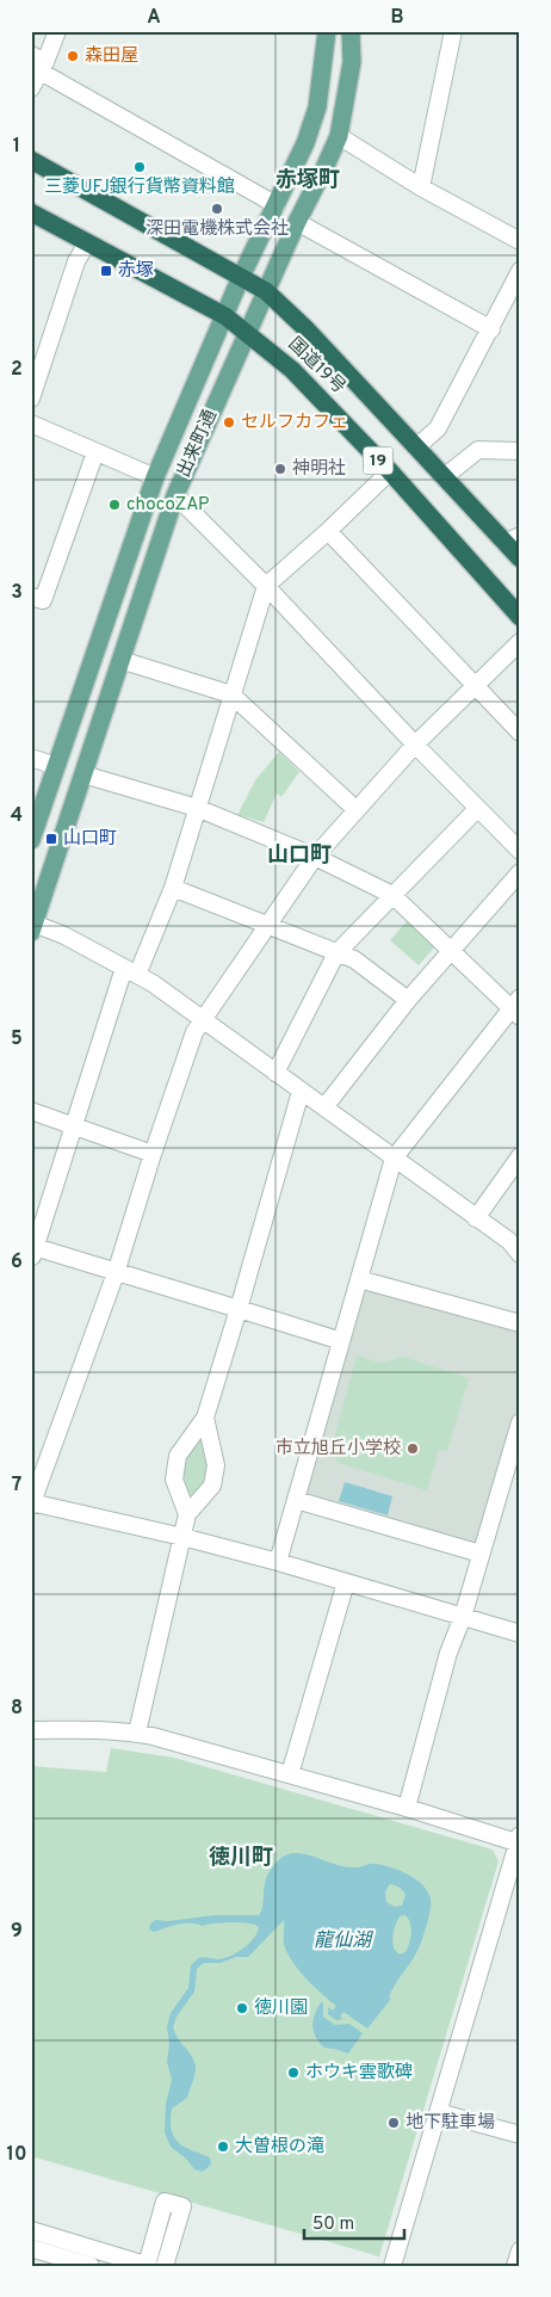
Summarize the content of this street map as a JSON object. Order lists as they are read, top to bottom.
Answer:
{
  "streets": {
    "highway": ["国道19号", "19"],
    "main road": ["出来町通"]
  },
  "crossings": [
    ["国道19号", "出来町通"]
  ],
  "districts": ["赤塚町", "山口町", "徳川町"],
  "water": ["龍仙湖"],
  "places": {
    "other": [
      "森田屋",
      "三菱UFJ銀行貨幣資料館",
      "深田電機株式会社",
      "セルフカフェ",
      "神明社",
      "chocoZAP",
      "市立旭丘小学校",
      "徳川園",
      "ホウキ雲歌碑",
      "地下駐車場",
      "大曽根の滝"
    ],
    "transit": ["赤塚", "山口町"]
  },
  "scale_bar": "50 m",
  "grid": {
    "columns": ["A", "B"],
    "rows": [
      "1",
      "2",
      "3",
      "4",
      "5",
      "6",
      "7",
      "8",
      "9",
      "10"
    ]
  }
}
